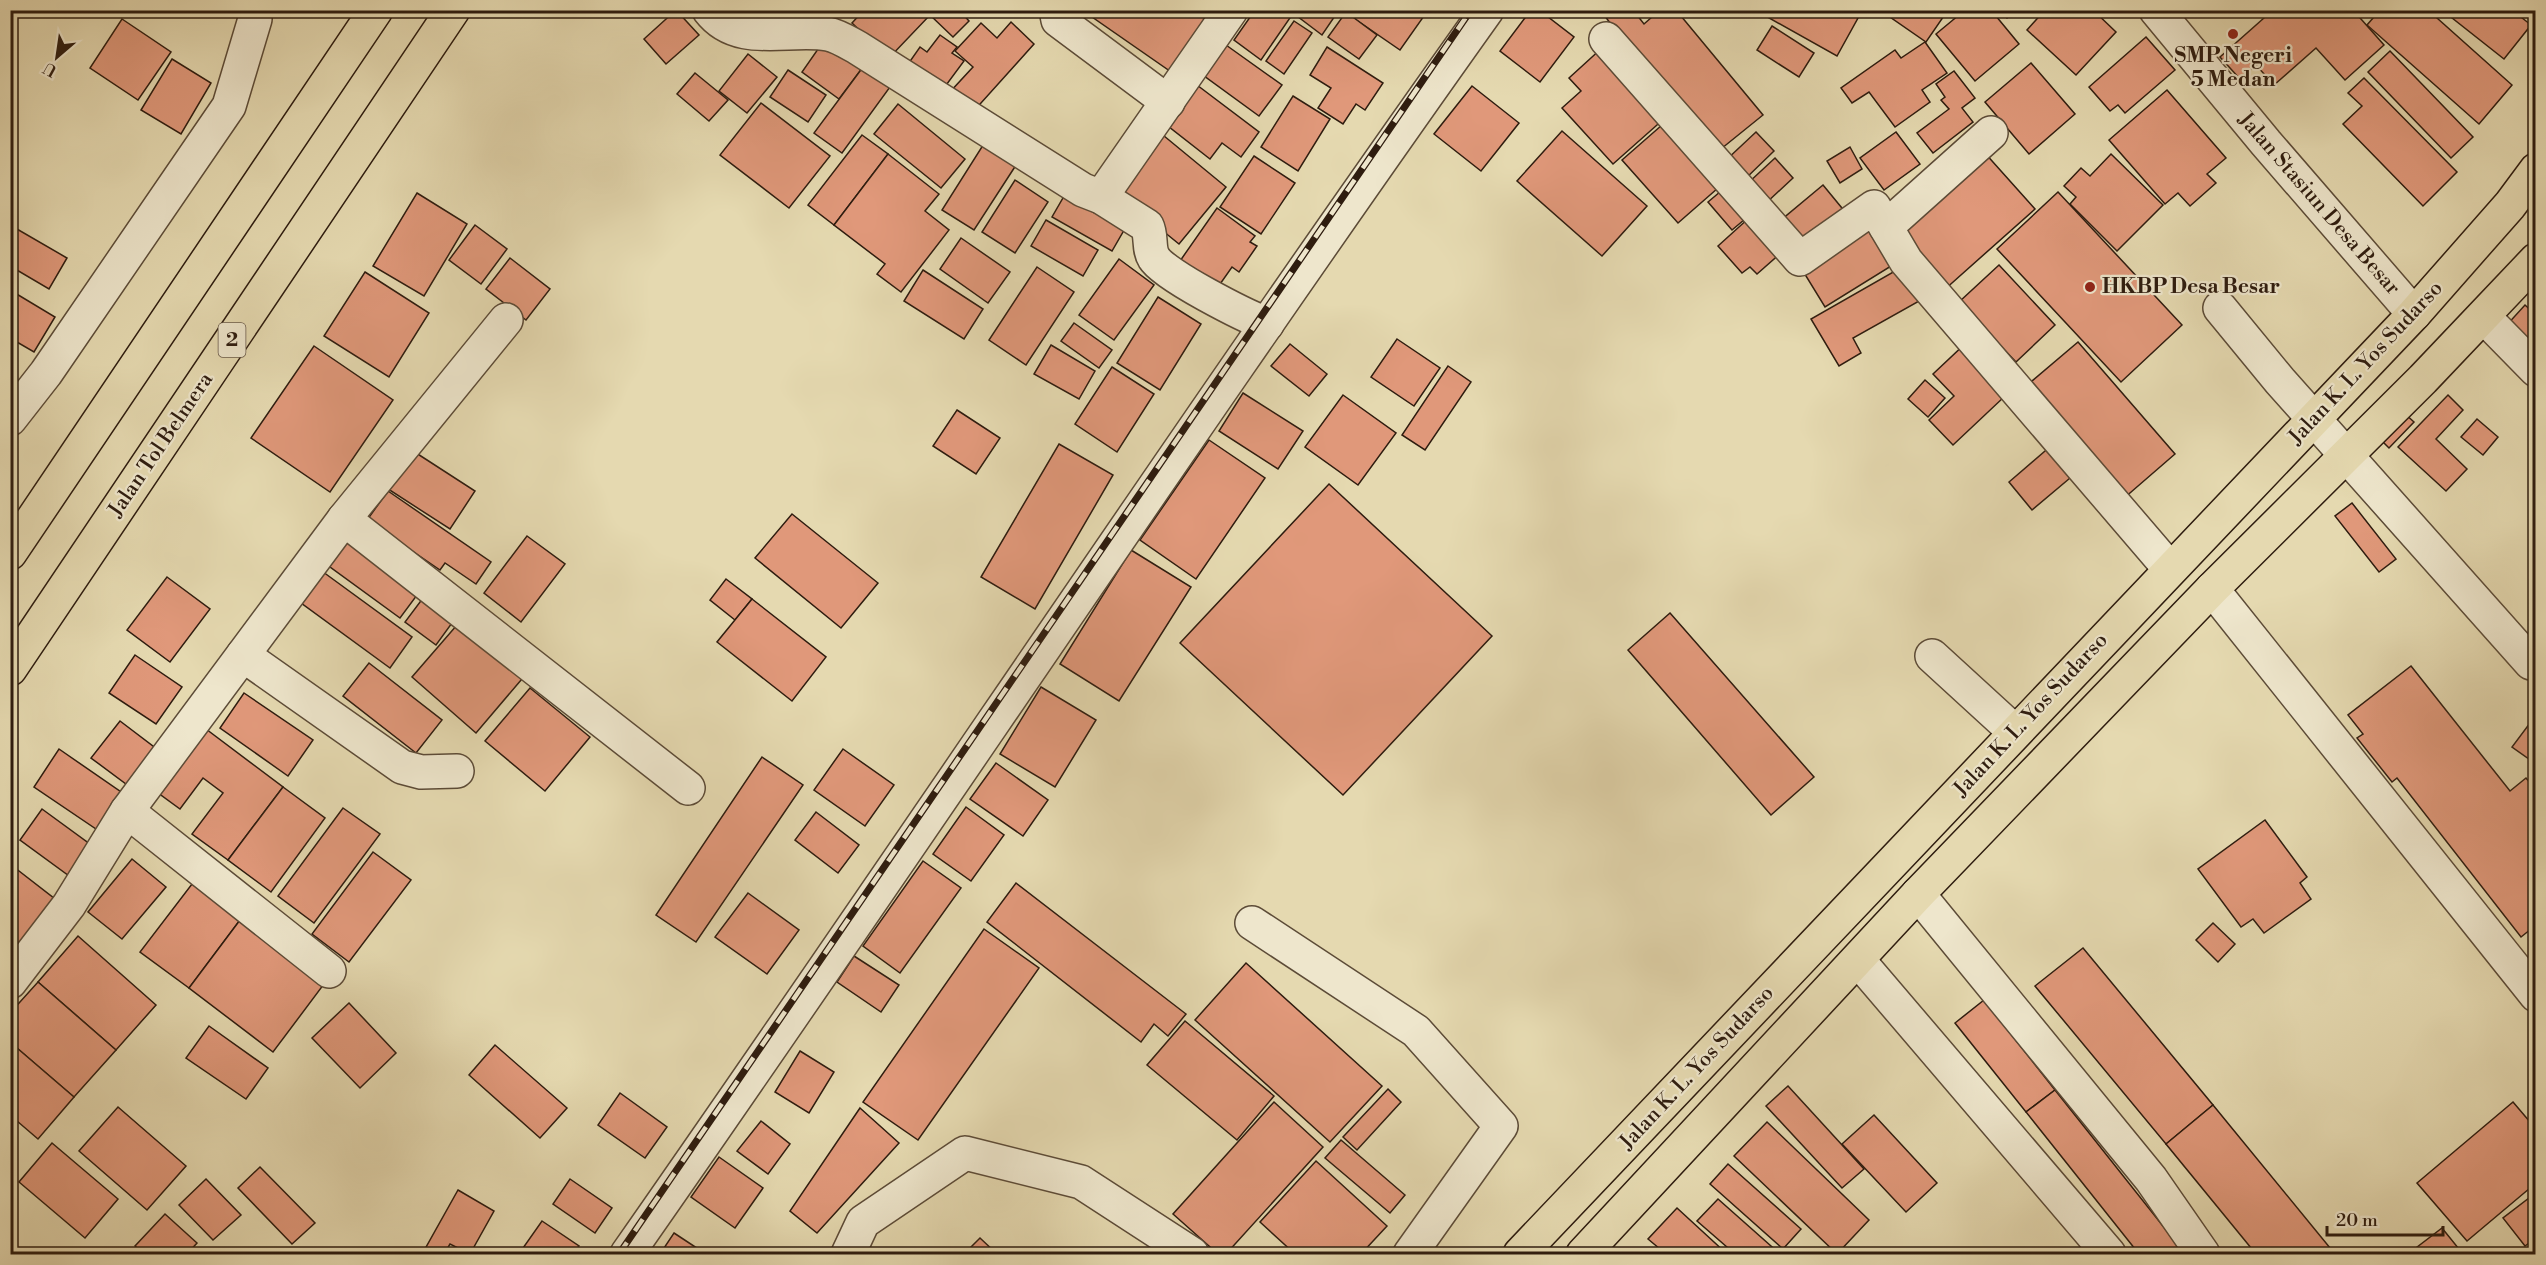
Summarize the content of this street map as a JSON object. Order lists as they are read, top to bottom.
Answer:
{
  "streets": {
    "highway": ["2", "Jalan K. L. Yos Sudarso", "Jalan Tol Belmera"],
    "street": ["Jalan Stasiun Desa Besar"]
  },
  "crossings": [
    ["Jalan Stasiun Desa Besar", "Jalan K. L. Yos Sudarso"]
  ],
  "places": ["SMP Negeri 5 Medan", "HKBP Desa Besar"],
  "scale_bar": "20 m",
  "north": "bottom left"
}
